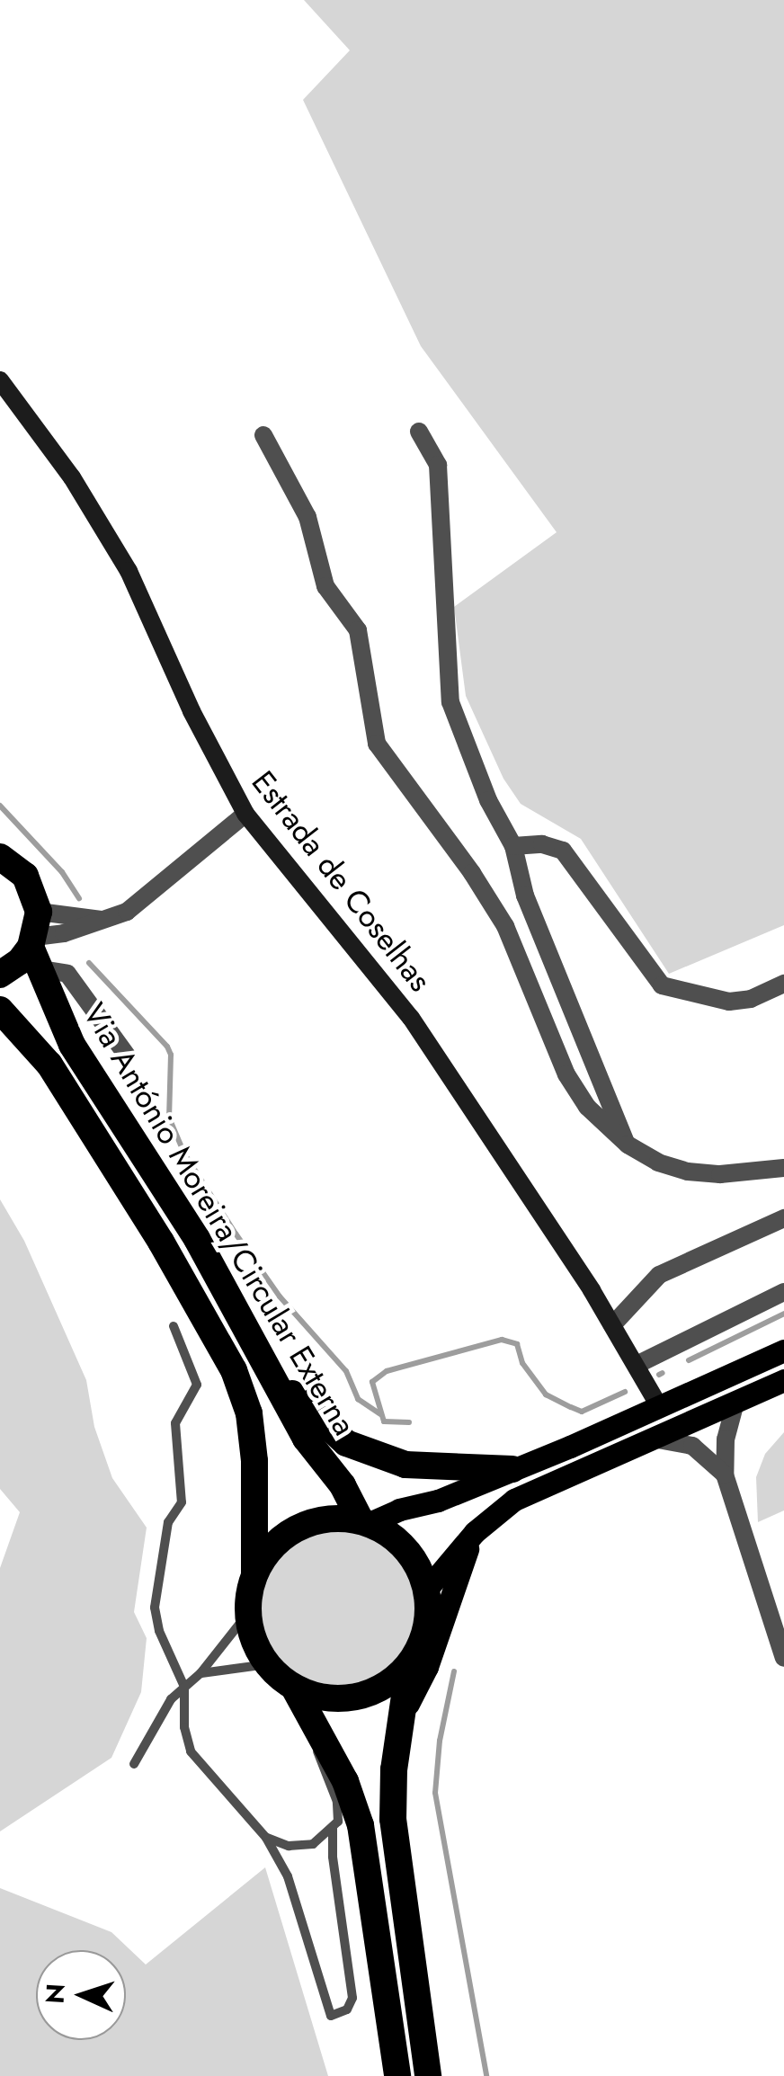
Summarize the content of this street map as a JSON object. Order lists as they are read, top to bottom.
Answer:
{
  "streets": {
    "highway": ["Via António Moreira/Circular Externa"],
    "street": ["Estrada de Coselhas"]
  },
  "north": "left"
}
